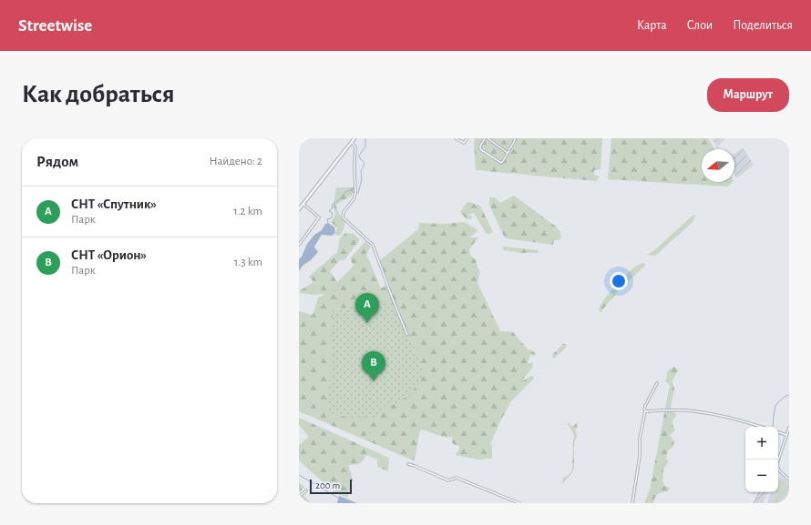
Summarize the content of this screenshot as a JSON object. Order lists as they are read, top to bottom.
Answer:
{
  "scale_bar": "200 m",
  "north": "left",
  "page": {
    "header": "Streetwise",
    "nav": ["Карта", "Слои", "Поделиться"],
    "buttons": "Маршрут",
    "title": "Как добраться",
    "heading": ["Рядом", "Найдено: 2"],
    "list": [
      {
        "mark": "A",
        "name": "СНТ «Спутник»",
        "note": "Парк",
        "value": "1.2 km"
      },
      {
        "mark": "B",
        "name": "СНТ «Орион»",
        "note": "Парк",
        "value": "1.3 km"
      }
    ],
    "pins": ["A", "B"],
    "map_buttons": ["+", "−"],
    "scale": "200 m"
  }
}
